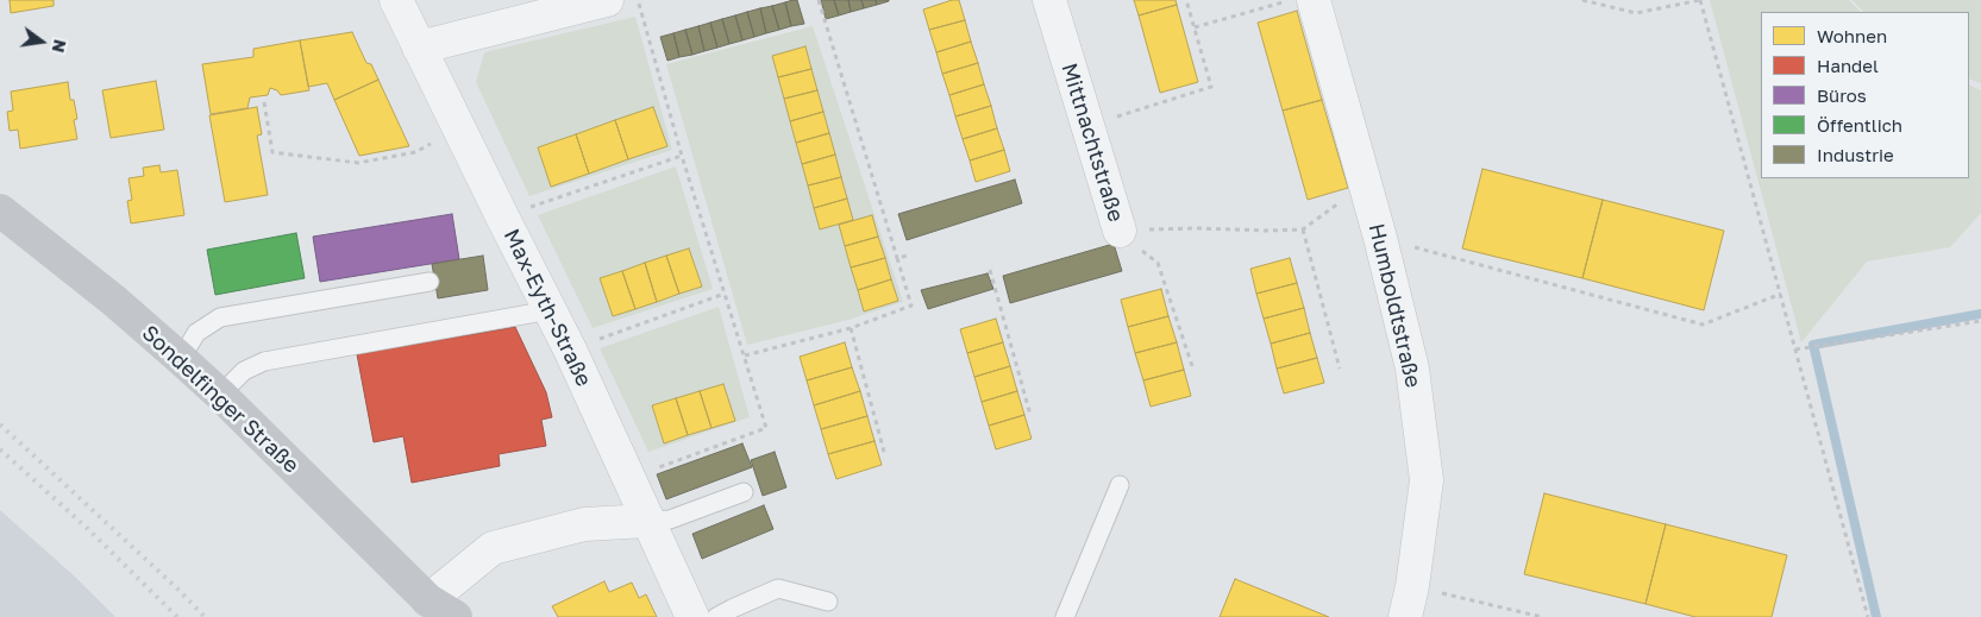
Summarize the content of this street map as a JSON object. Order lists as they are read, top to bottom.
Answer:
{
  "streets": {
    "main road": ["Sondelfinger Straße"],
    "street": ["Mittnachtstraße", "Humboldtstraße", "Max-Eyth-Straße"]
  },
  "legend": [
    "Wohnen",
    "Handel",
    "Büros",
    "Öffentlich",
    "Industrie"
  ],
  "north": "right"
}
